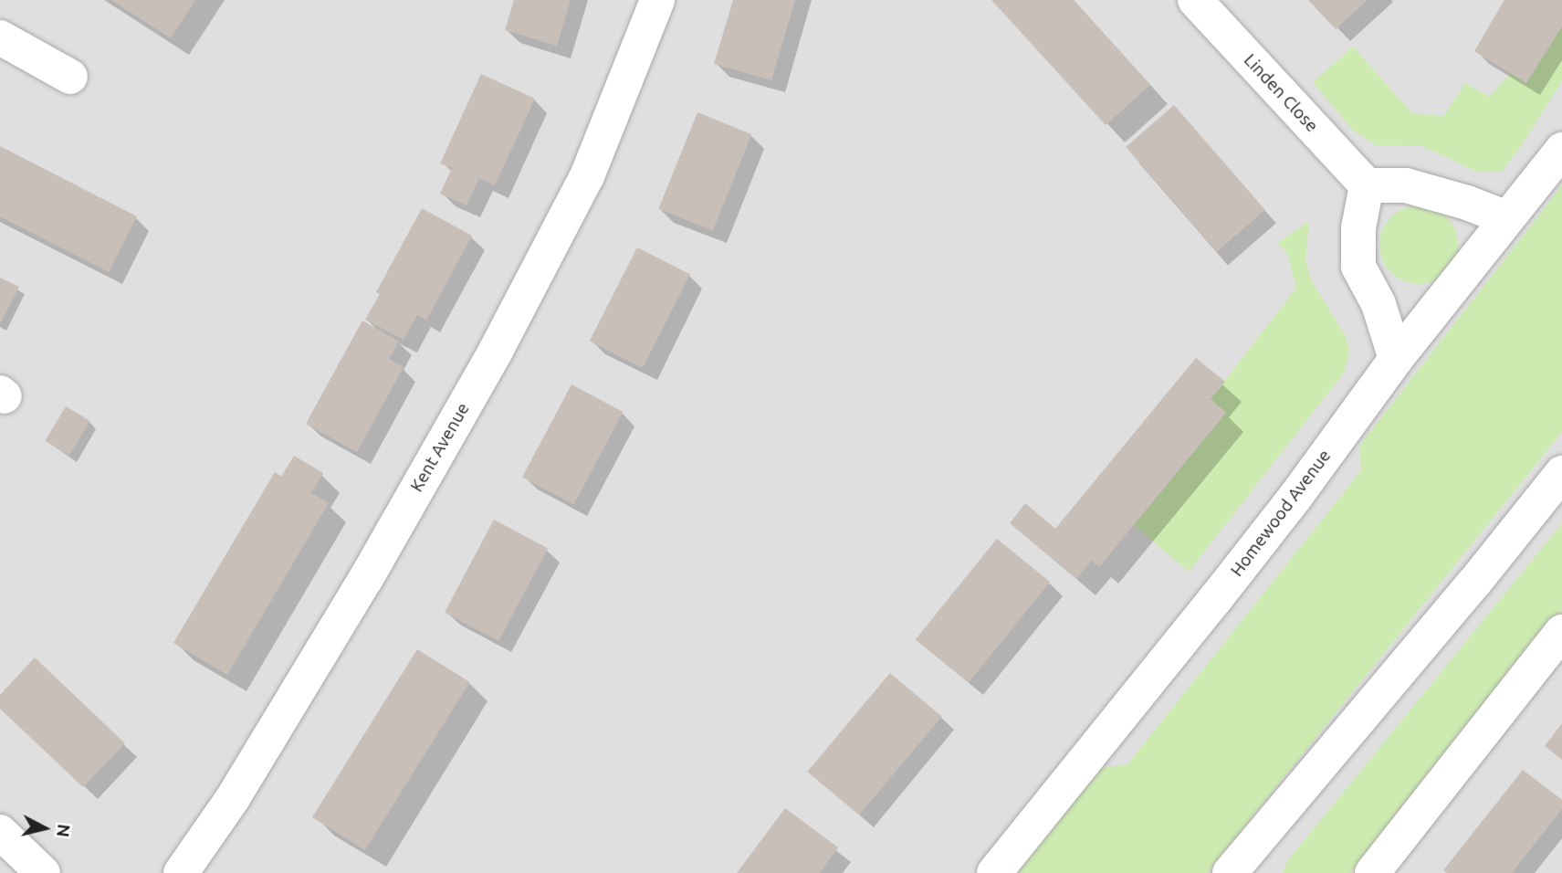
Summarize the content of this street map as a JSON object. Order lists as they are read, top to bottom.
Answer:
{
  "streets": {
    "street": ["Linden Close", "Kent Avenue", "Homewood Avenue"]
  },
  "north": "right"
}
